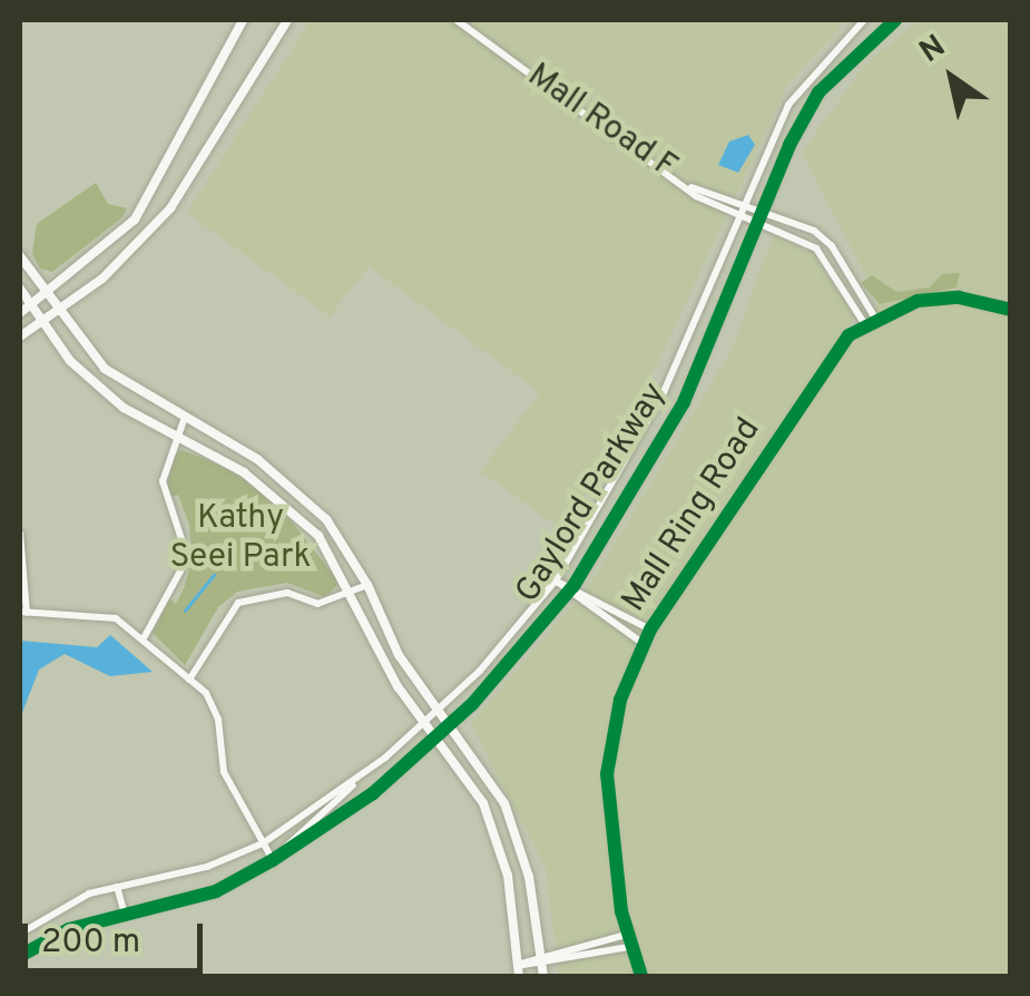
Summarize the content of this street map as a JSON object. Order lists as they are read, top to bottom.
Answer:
{
  "streets": {
    "street": ["Mall Road F", "Gaylord Parkway", "Mall Ring Road"]
  },
  "crossings": [
    ["Mall Road F", "Gaylord Parkway"],
    ["Mall Road F", "Mall Ring Road"]
  ],
  "parks": ["Kathy Seei Park"],
  "scale_bar": "200 m",
  "north": "top left"
}
